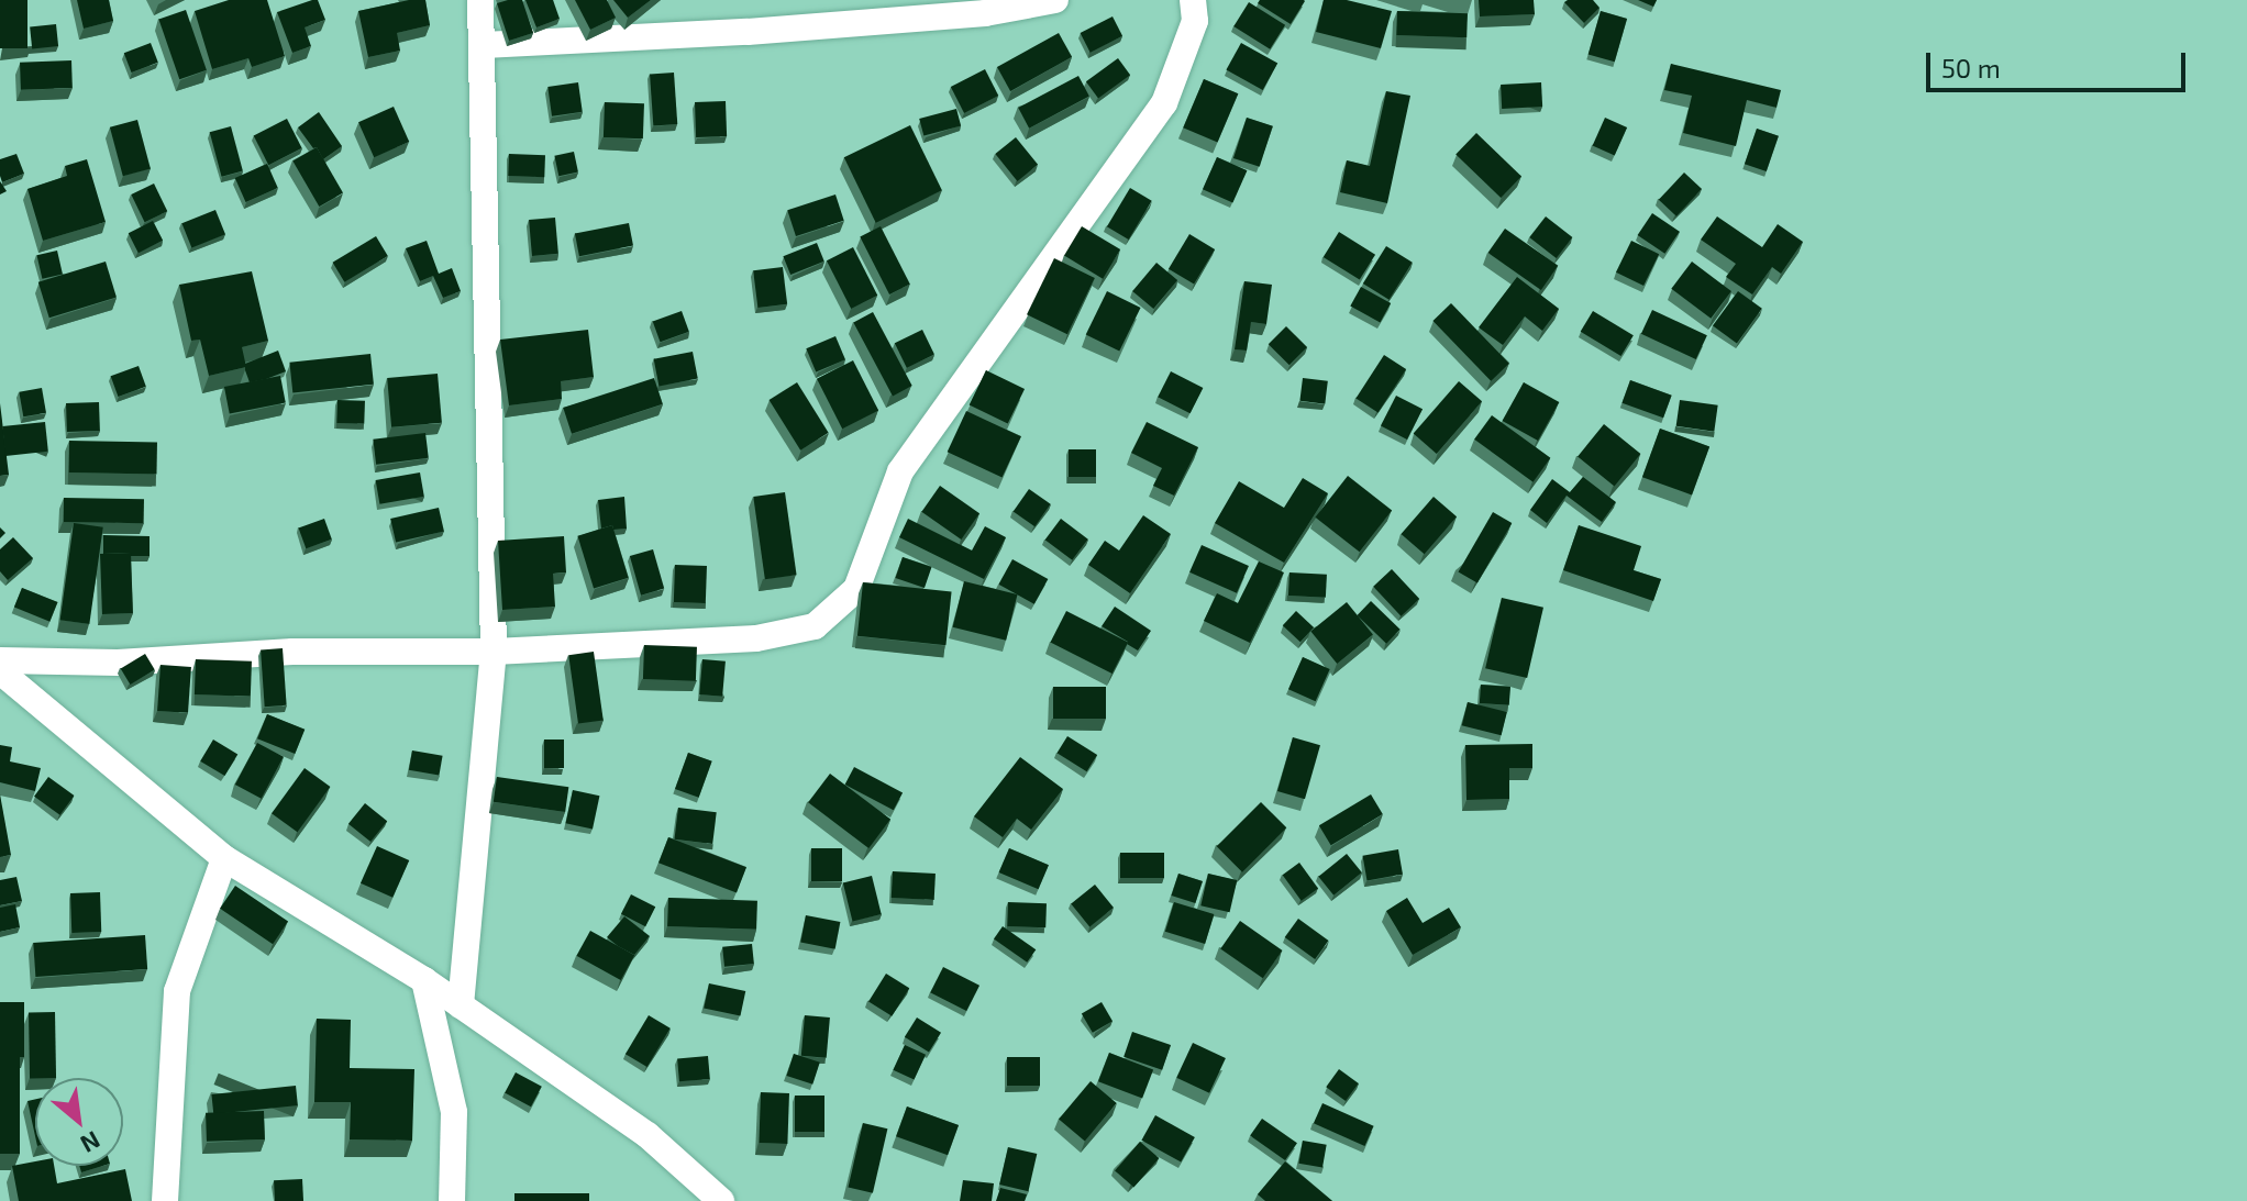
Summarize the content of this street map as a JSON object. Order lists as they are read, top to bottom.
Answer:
{
  "scale_bar": "50 m",
  "north": "bottom right"
}
